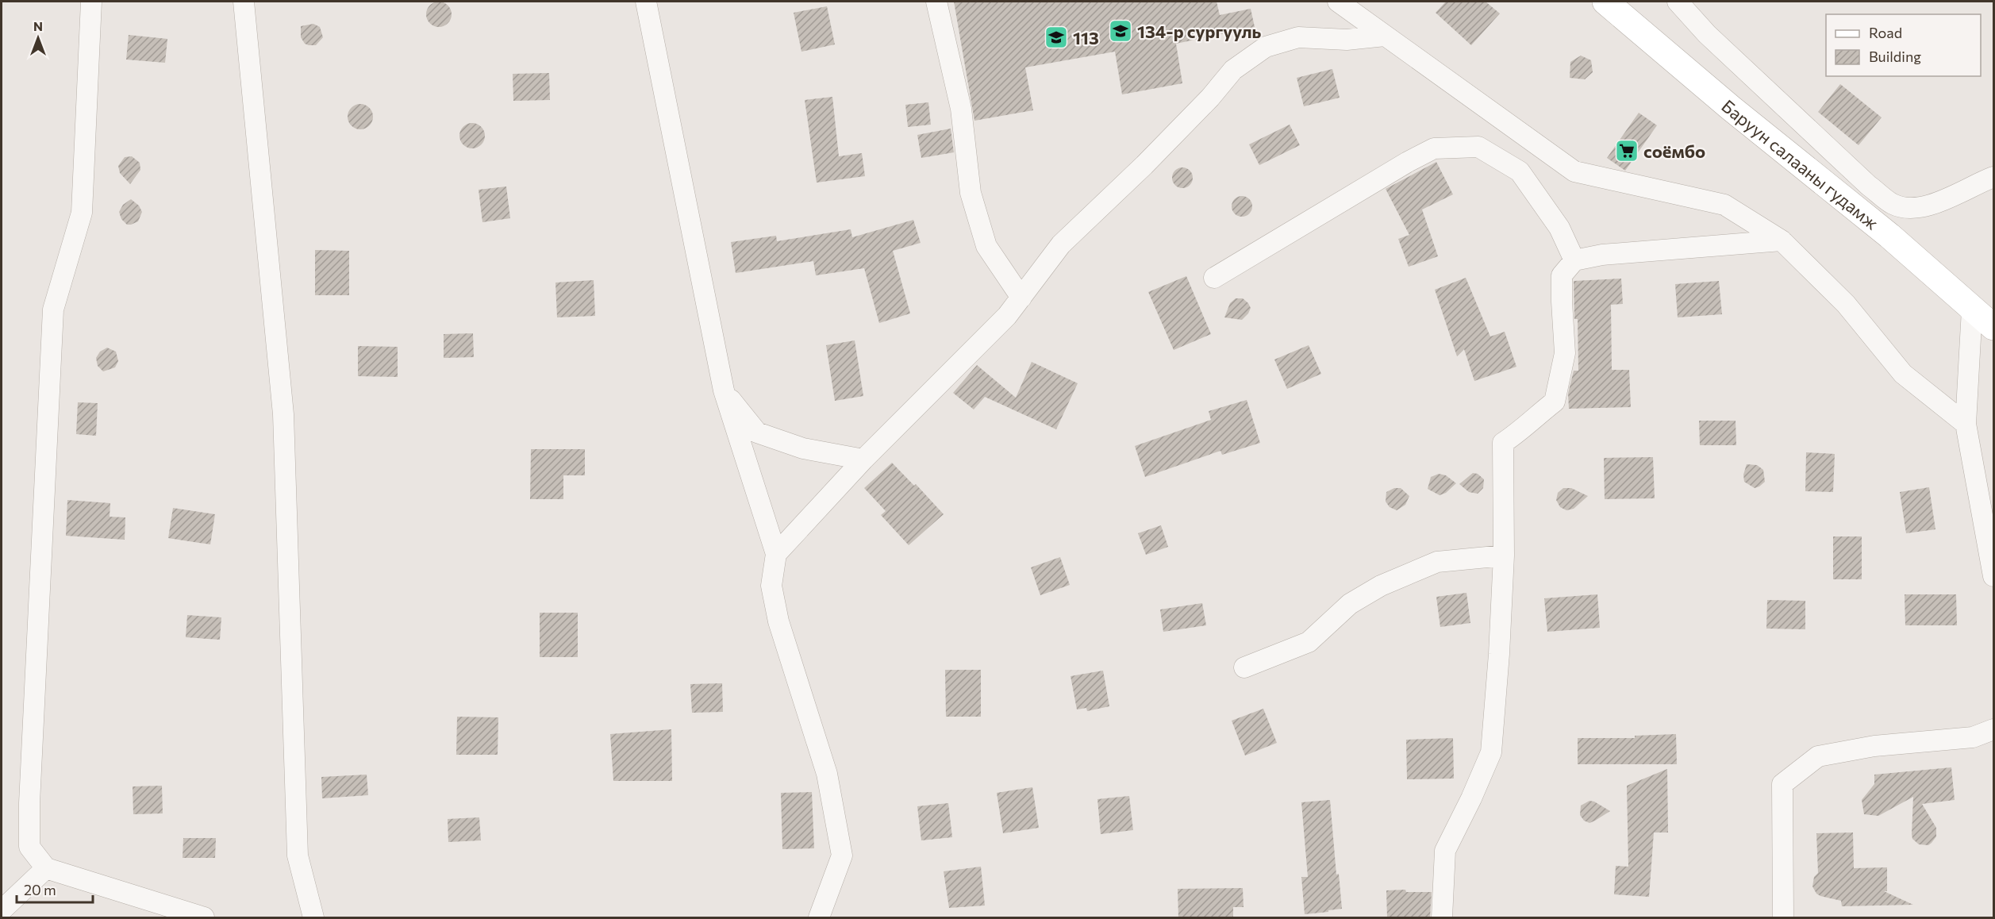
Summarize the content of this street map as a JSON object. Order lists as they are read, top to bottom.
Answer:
{
  "streets": {
    "main road": ["Баруун салааны гудамж"]
  },
  "places": {
    "school or university": ["134-р сургууль", "113"],
    "supermarket": ["соёмбо"]
  },
  "legend": ["Road", "Building"],
  "scale_bar": "20 m",
  "north": "top"
}
